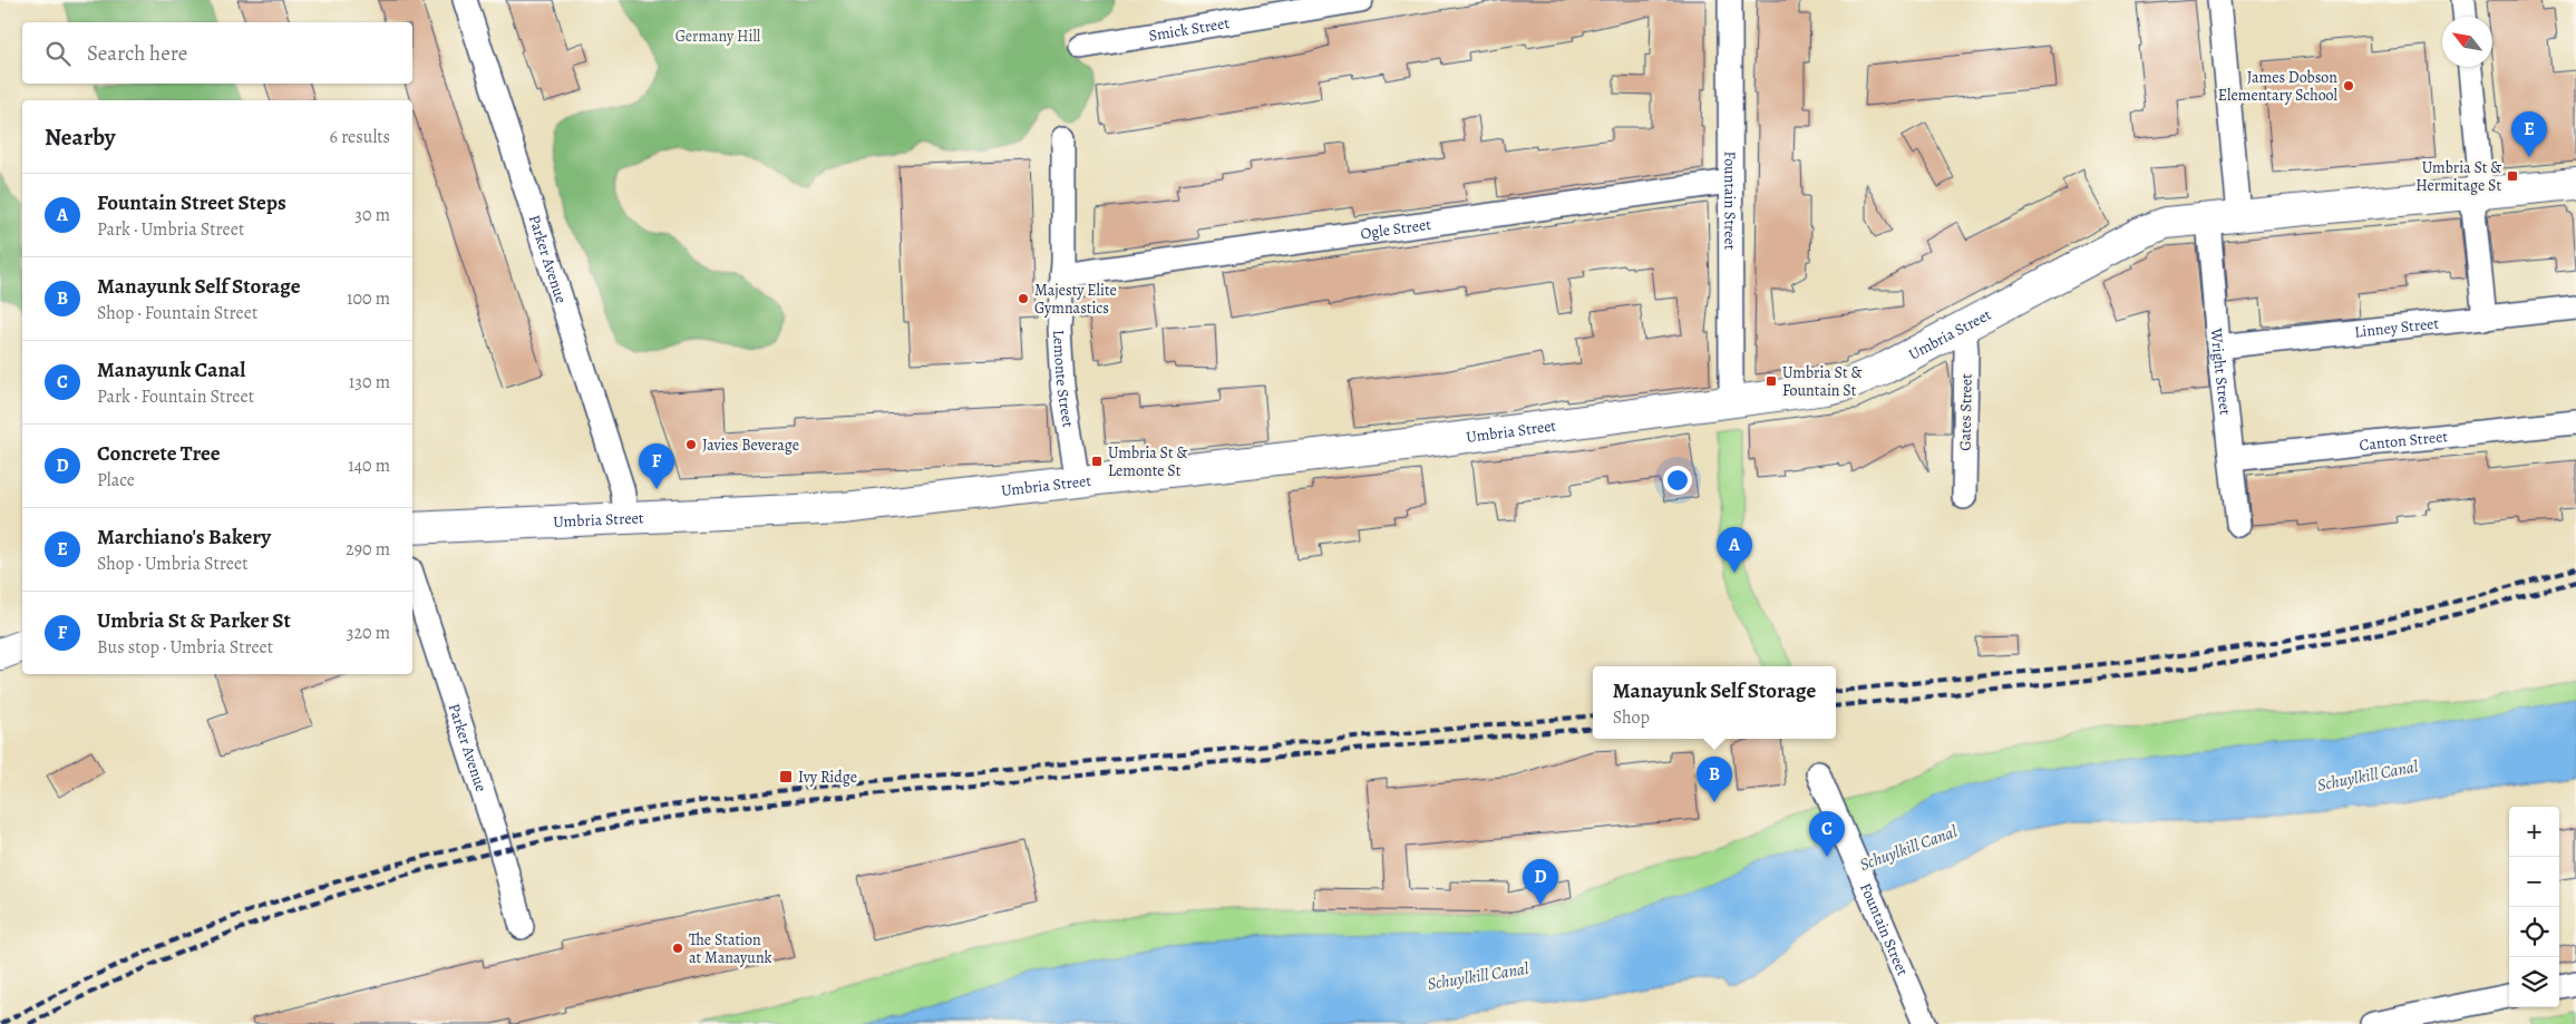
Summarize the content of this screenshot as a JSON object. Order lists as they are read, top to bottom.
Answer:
{
  "streets": {
    "main road": ["Umbria Street"],
    "street": [
      "Smick Street",
      "Fountain Street",
      "Ogle Street",
      "Parker Avenue",
      "Linney Street",
      "Wright Street",
      "Lemonte Street",
      "Gates Street",
      "Canton Street"
    ]
  },
  "crossings": [
    ["Fountain Street", "Ogle Street"],
    ["Fountain Street", "Umbria Street"],
    ["Ogle Street", "Lemonte Street"],
    ["Parker Avenue", "Umbria Street"],
    ["Linney Street", "Wright Street"],
    ["Umbria Street", "Wright Street"],
    ["Umbria Street", "Lemonte Street"],
    ["Umbria Street", "Gates Street"],
    ["Wright Street", "Canton Street"]
  ],
  "water": ["Schuylkill Canal"],
  "parks": ["Germany Hill"],
  "places": {
    "other": [
      "James Dobson Elementary School",
      "Majesty Elite Gymnastics",
      "Javies Beverage",
      "The Station at Manayunk"
    ],
    "transit": [
      "Umbria St & Hermitage St",
      "Umbria St & Fountain St",
      "Umbria St & Lemonte St",
      "Ivy Ridge"
    ]
  },
  "north": "top left",
  "page": {
    "search": "Search here",
    "heading": ["Nearby", "6 results"],
    "pins": [
      "E",
      "F",
      "A",
      "B",
      "C",
      "D"
    ],
    "list": [
      {
        "mark": "A",
        "name": "Fountain Street Steps",
        "note": "Park · Umbria Street",
        "value": "30 m"
      },
      {
        "mark": "B",
        "name": "Manayunk Self Storage",
        "note": "Shop · Fountain Street",
        "value": "100 m"
      },
      {
        "mark": "C",
        "name": "Manayunk Canal",
        "note": "Park · Fountain Street",
        "value": "130 m"
      },
      {
        "mark": "D",
        "name": "Concrete Tree",
        "note": "Place",
        "value": "140 m"
      },
      {
        "mark": "E",
        "name": "Marchiano's Bakery",
        "note": "Shop · Umbria Street",
        "value": "290 m"
      },
      {
        "mark": "F",
        "name": "Umbria St & Parker St",
        "note": "Bus stop · Umbria Street",
        "value": "320 m"
      }
    ],
    "popup": ["Manayunk Self Storage", "Shop"],
    "map_buttons": ["+", "−"]
  }
}
